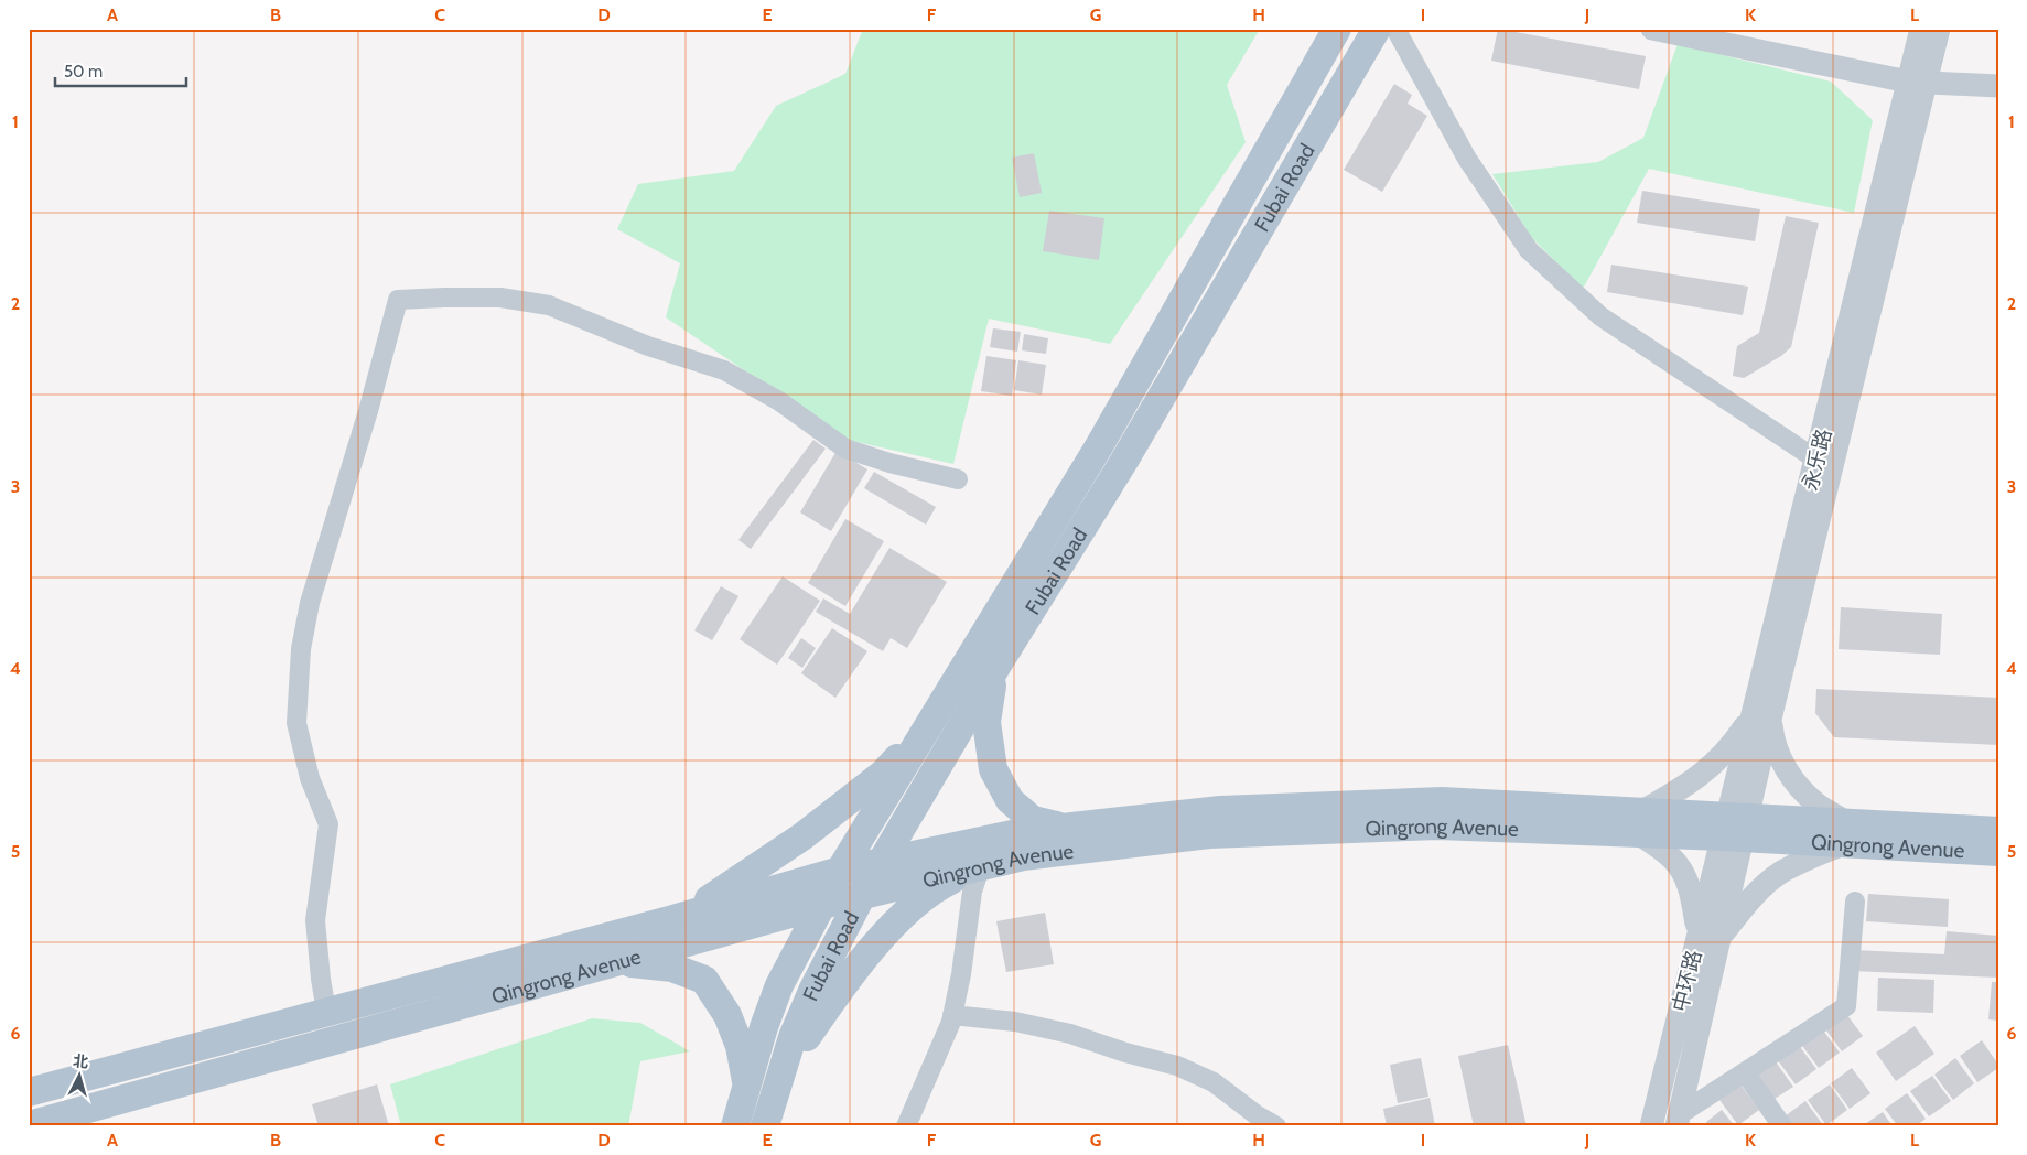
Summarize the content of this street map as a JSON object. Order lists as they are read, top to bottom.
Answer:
{
  "streets": {
    "main road": ["Fubai Road", "Qingrong Avenue"],
    "street": ["永乐路", "中环路"]
  },
  "crossings": [
    ["Fubai Road", "Qingrong Avenue"],
    ["永乐路", "Qingrong Avenue"],
    ["永乐路", "中环路"],
    ["Qingrong Avenue", "中环路"]
  ],
  "scale_bar": "50 m",
  "north": "top",
  "grid": {
    "columns": [
      "A",
      "B",
      "C",
      "D",
      "E",
      "F",
      "G",
      "H",
      "I",
      "J",
      "K",
      "L"
    ],
    "rows": [
      "1",
      "2",
      "3",
      "4",
      "5",
      "6"
    ]
  }
}
